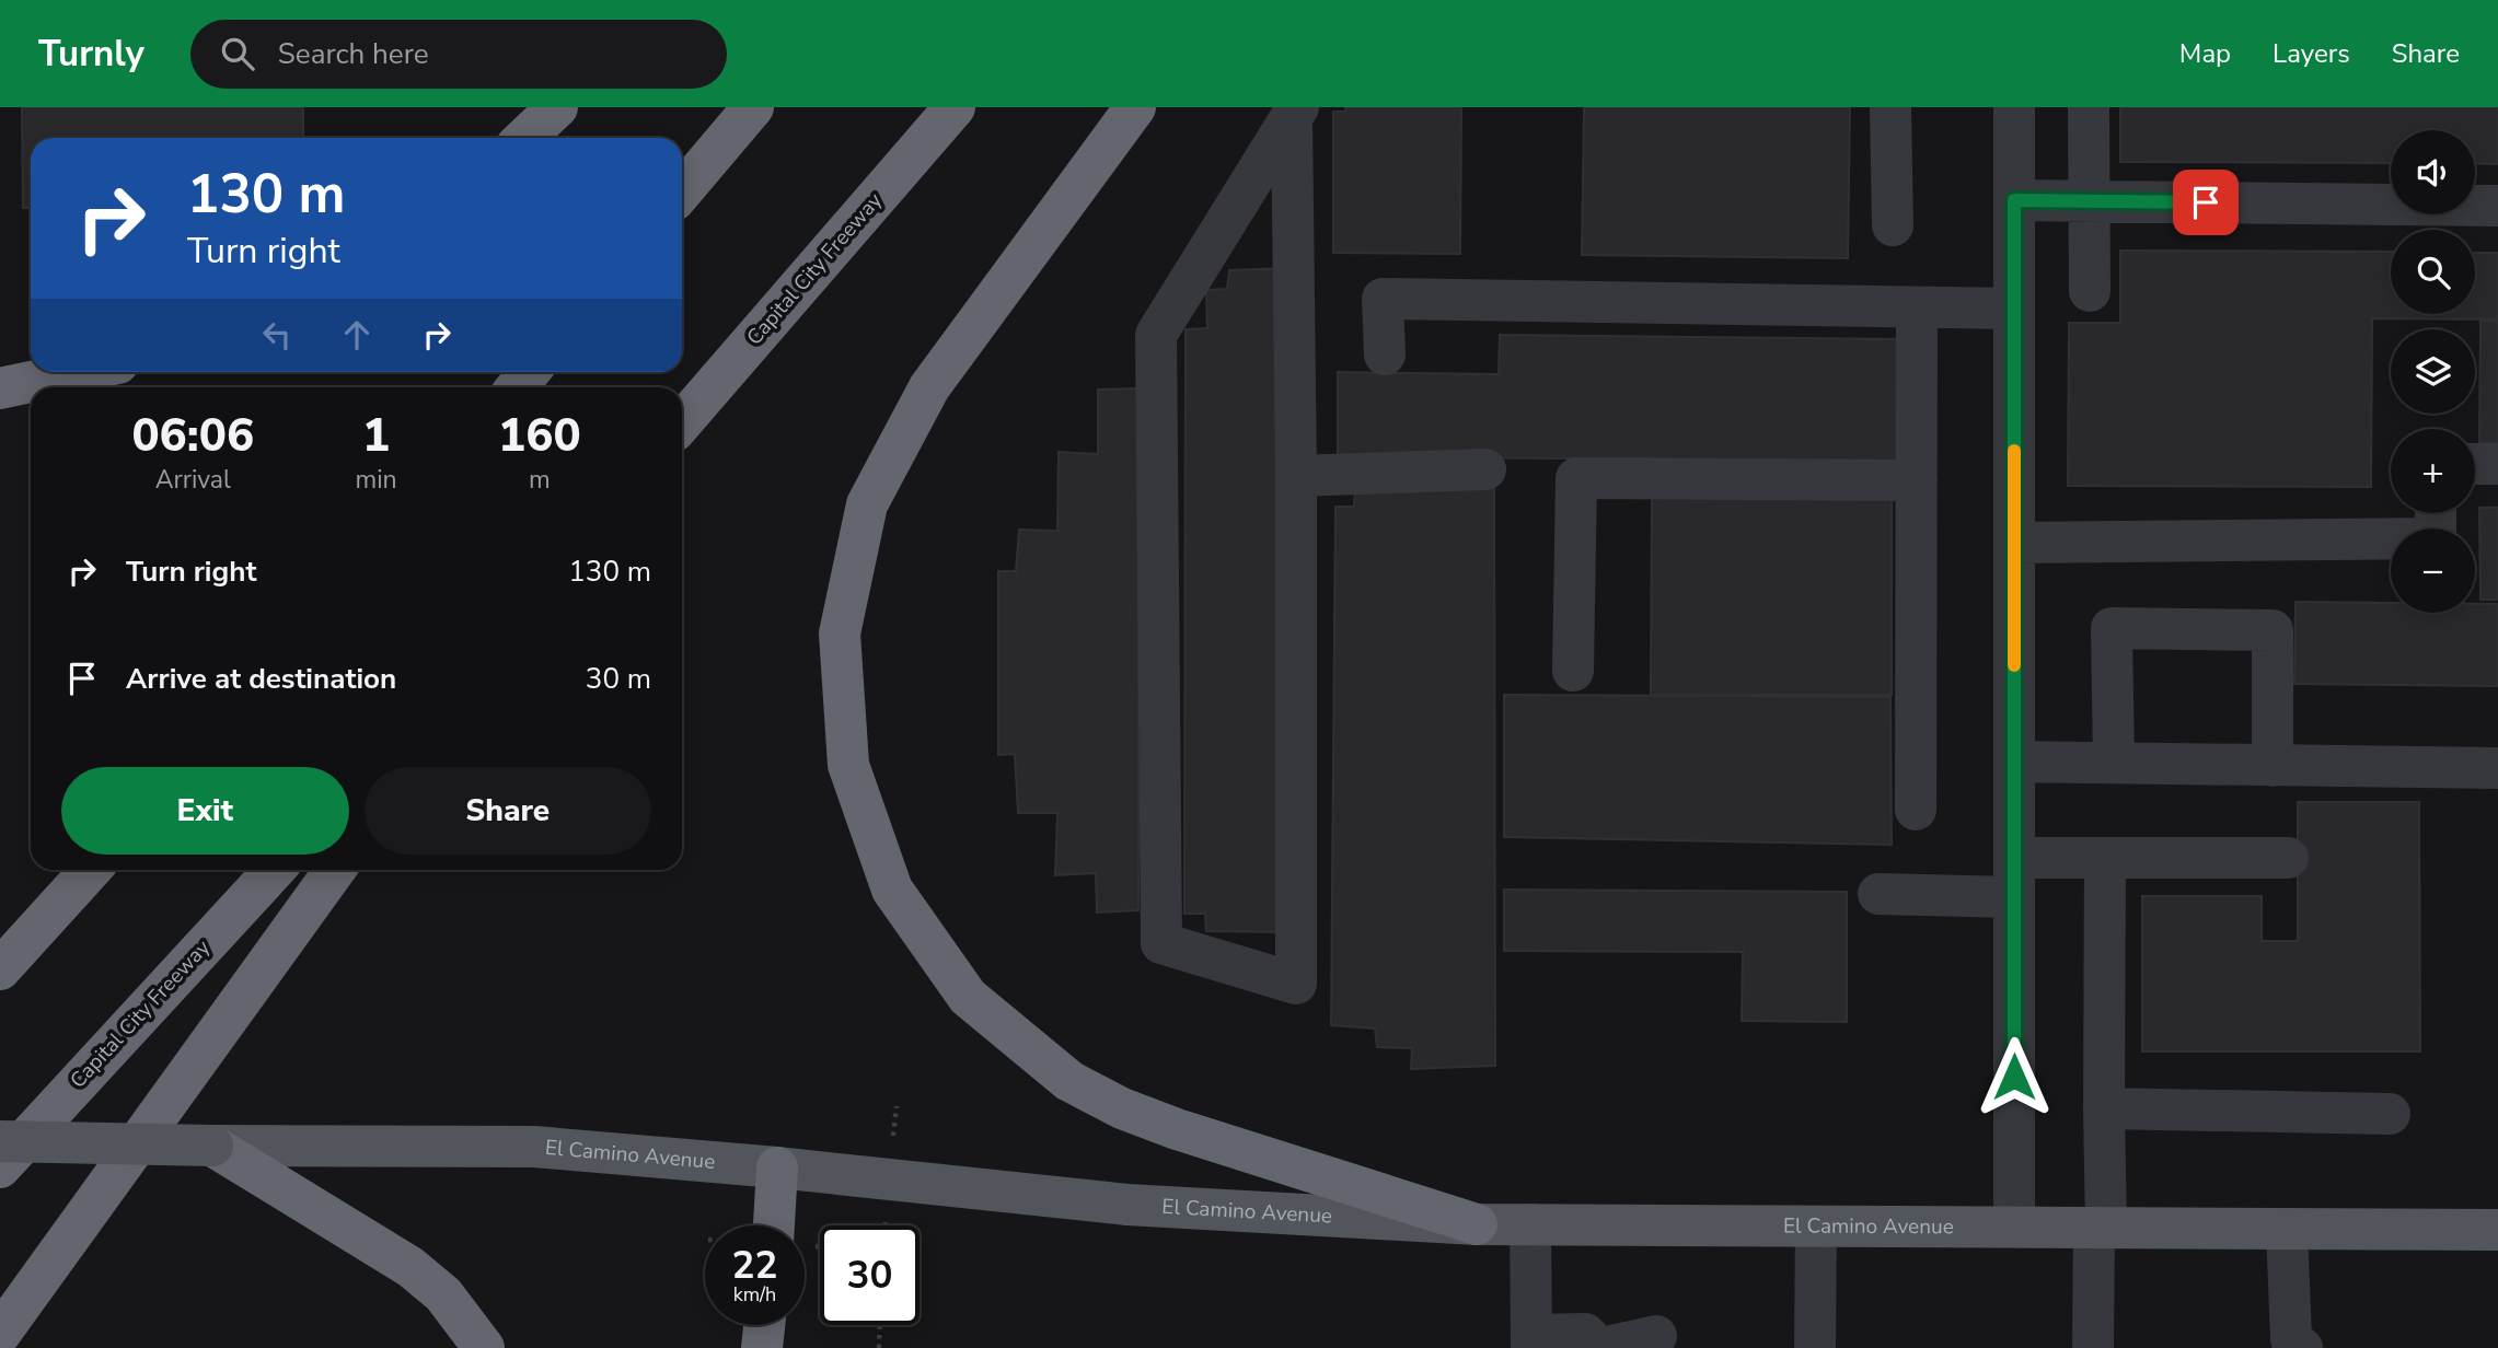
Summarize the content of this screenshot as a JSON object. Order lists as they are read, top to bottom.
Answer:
{
  "streets": {
    "highway": ["Capital City Freeway"],
    "main road": ["El Camino Avenue"]
  },
  "page": {
    "header": "Turnly",
    "search": "Search here",
    "nav": ["Map", "Layers", "Share"],
    "map_buttons": ["+", "−"],
    "turn": ["130 m", "Turn right"],
    "eta": [
      "06:06",
      "Arrival",
      "1",
      "min",
      "160",
      "m"
    ],
    "list": [
      {
        "name": "Turn right",
        "value": "130 m"
      },
      {
        "name": "Arrive at destination",
        "value": "30 m"
      }
    ],
    "buttons": ["Exit", "Share"],
    "speed": "22 km/h",
    "limit": "30"
  }
}
